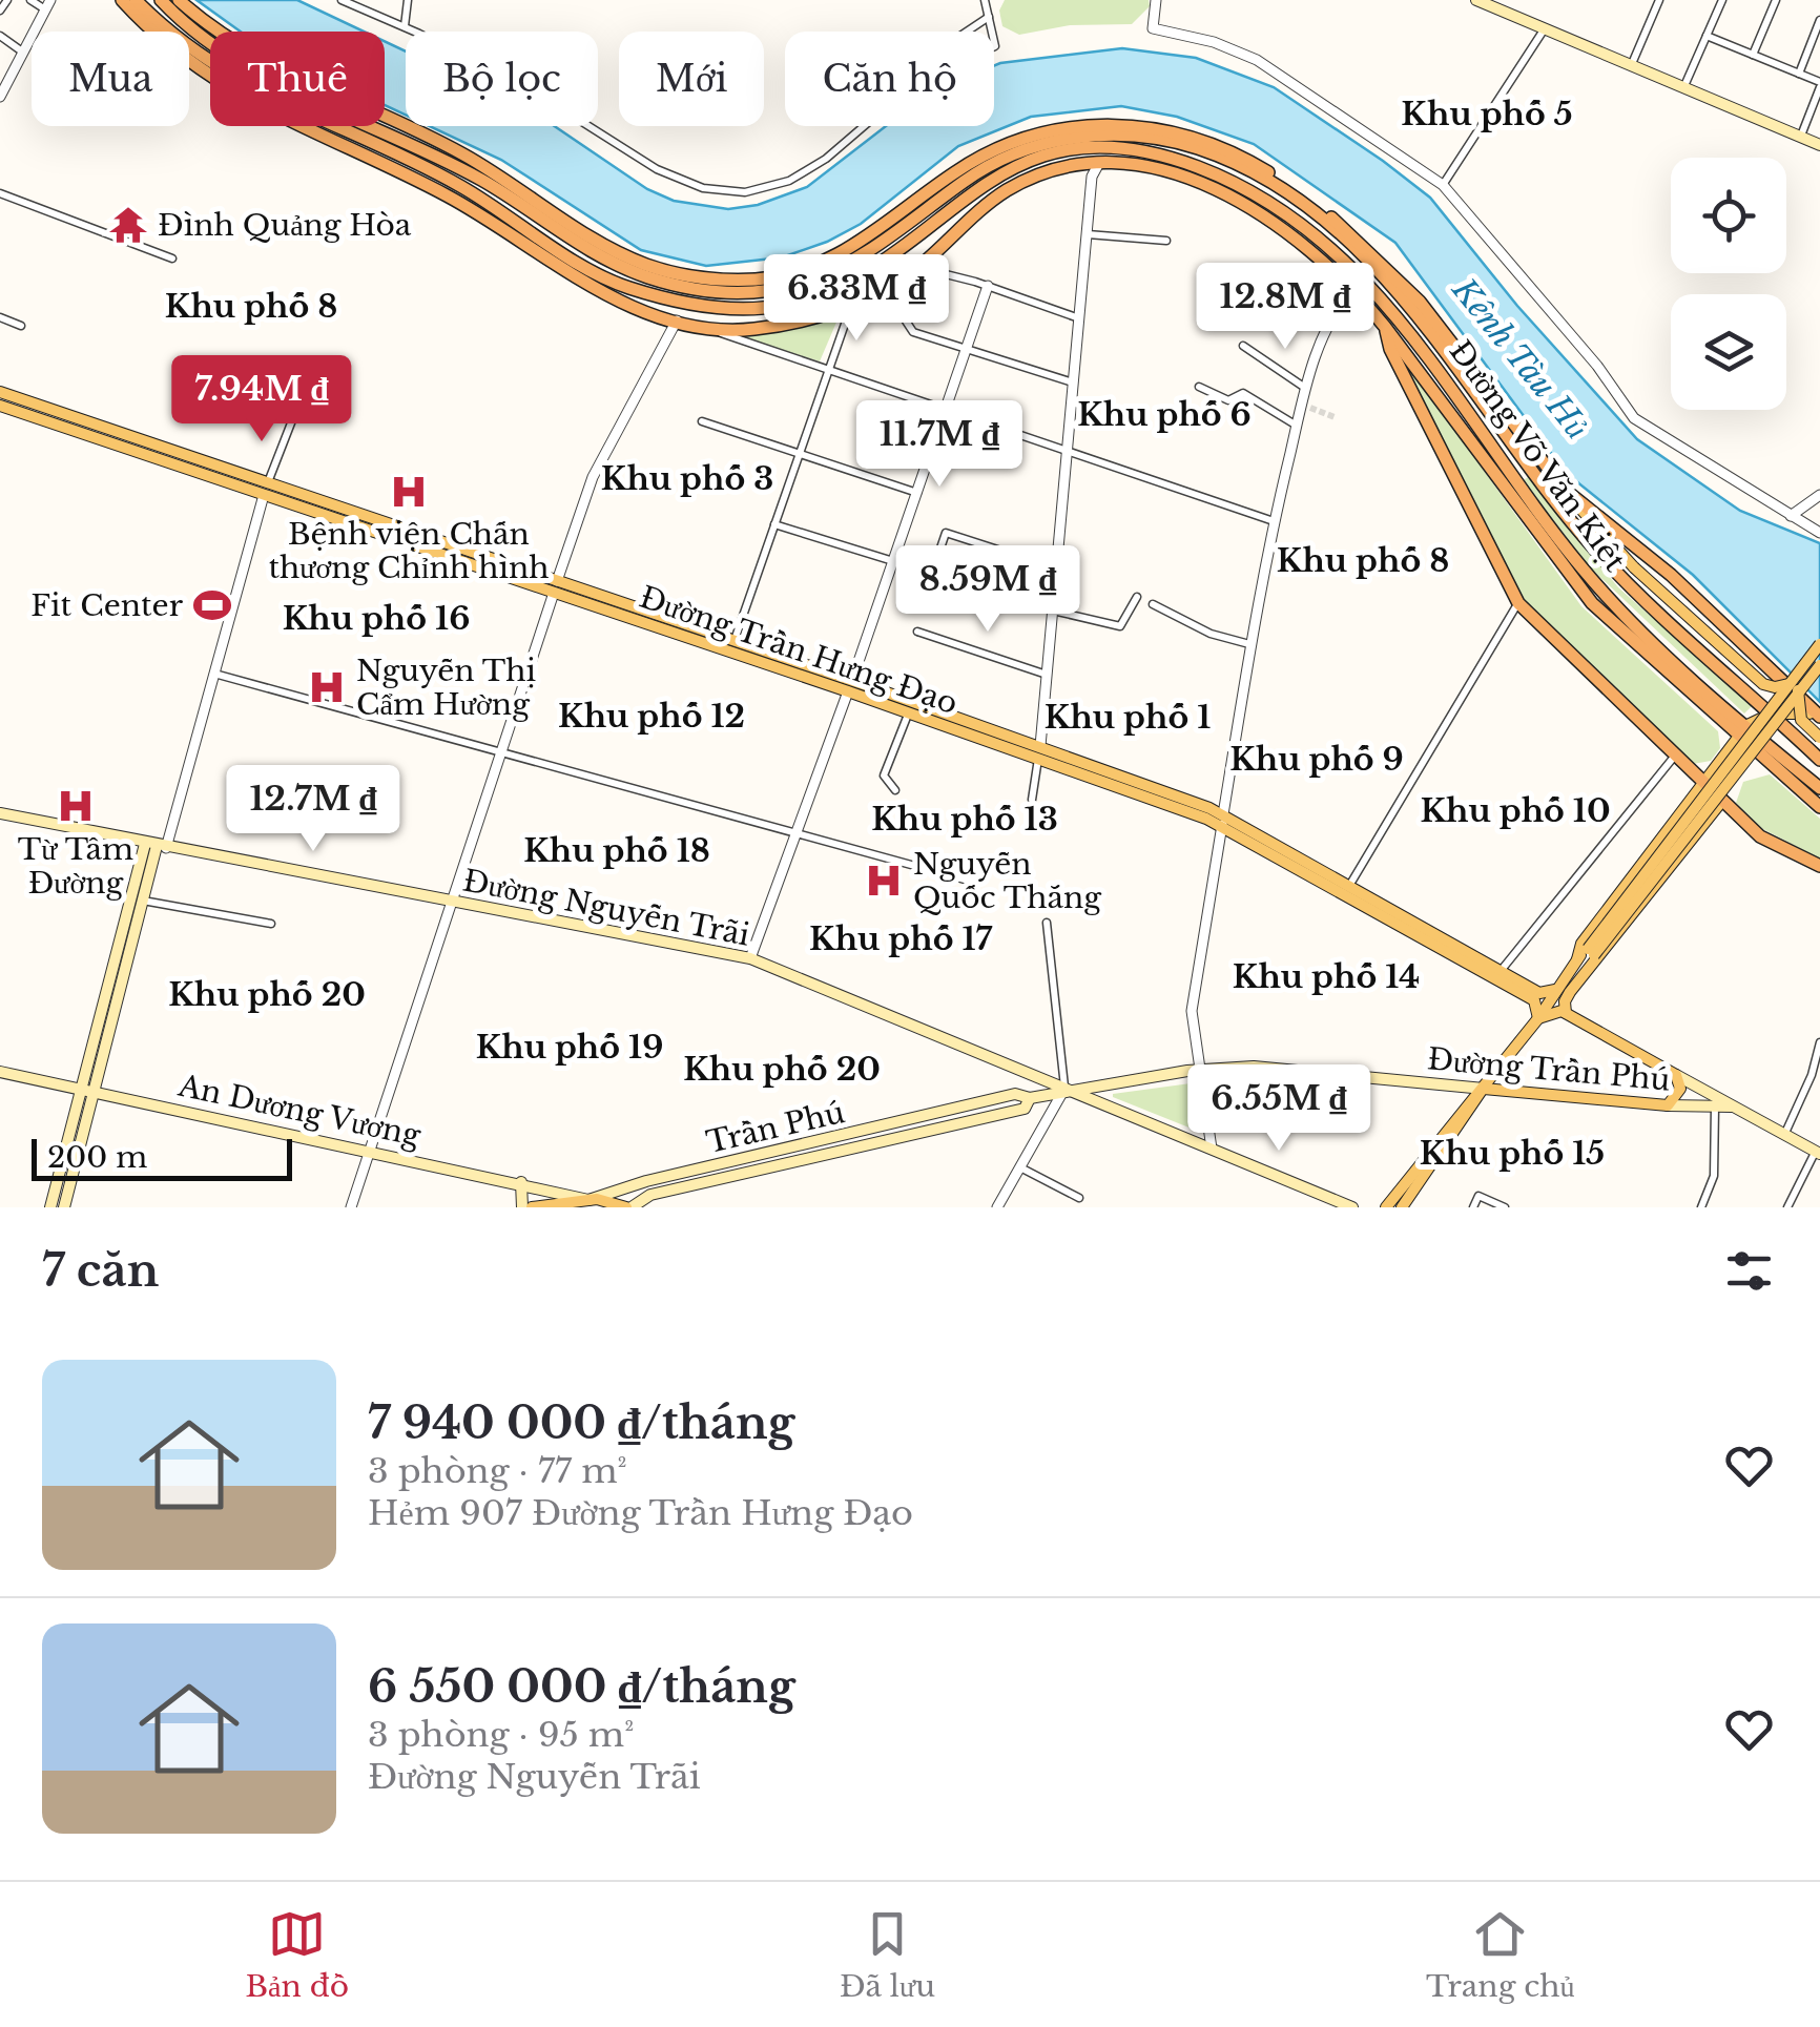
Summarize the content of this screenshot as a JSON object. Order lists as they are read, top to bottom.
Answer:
{
  "streets": {
    "highway": ["Đường Võ Văn Kiệt"],
    "main road": [
      "Đường Trần Hưng Đạo",
      "Đường Nguyễn Trãi",
      "Đường Trần Phú",
      "An Dương Vương",
      "Trần Phú"
    ]
  },
  "crossings": [
    ["Đường Nguyễn Trãi", "Đường Trần Phú"],
    ["Đường Nguyễn Trãi", "Trần Phú"],
    ["Đường Trần Phú", "Trần Phú"],
    ["An Dương Vương", "Trần Phú"]
  ],
  "districts": [
    "Khu phố 5",
    "Khu phố 8",
    "Khu phố 6",
    "Khu phố 3",
    "Khu phố 8",
    "Khu phố 16",
    "Khu phố 12",
    "Khu phố 1",
    "Khu phố 9",
    "Khu phố 10",
    "Khu phố 13",
    "Khu phố 18",
    "Khu phố 17",
    "Khu phố 14",
    "Khu phố 20",
    "Khu phố 19",
    "Khu phố 20",
    "Khu phố 15"
  ],
  "water": ["Kênh Tàu Hủ"],
  "places": {
    "temple": ["Đình Quảng Hòa"],
    "hospital": [
      "Bệnh viện Chấn thương Chỉnh hình",
      "Nguyễn Thị Cẩm Hường",
      "Từ Tâm Đường",
      "Nguyễn Quốc Thắng"
    ],
    "sports": ["Fit Center"]
  },
  "scale_bar": "200 m",
  "page": {
    "chip": [
      "Mua",
      "Thuê",
      "Bộ lọc",
      "Mới",
      "Căn hộ"
    ],
    "price": [
      "6.33M ₫",
      "12.8M ₫",
      "7.94M ₫",
      "11.7M ₫",
      "8.59M ₫",
      "12.7M ₫",
      "6.55M ₫"
    ],
    "scale": "200 m",
    "heading": "7 căn",
    "list": [
      {
        "name": "7 940 000 ₫/tháng",
        "note": "3 phòng · 77 m² · Hẻm 907 Đường Trần Hưng Đạo"
      },
      {
        "name": "6 550 000 ₫/tháng",
        "note": "3 phòng · 95 m² · Đường Nguyễn Trãi"
      }
    ],
    "tabs": ["Bản đồ", "Đã lưu", "Trang chủ"]
  }
}
